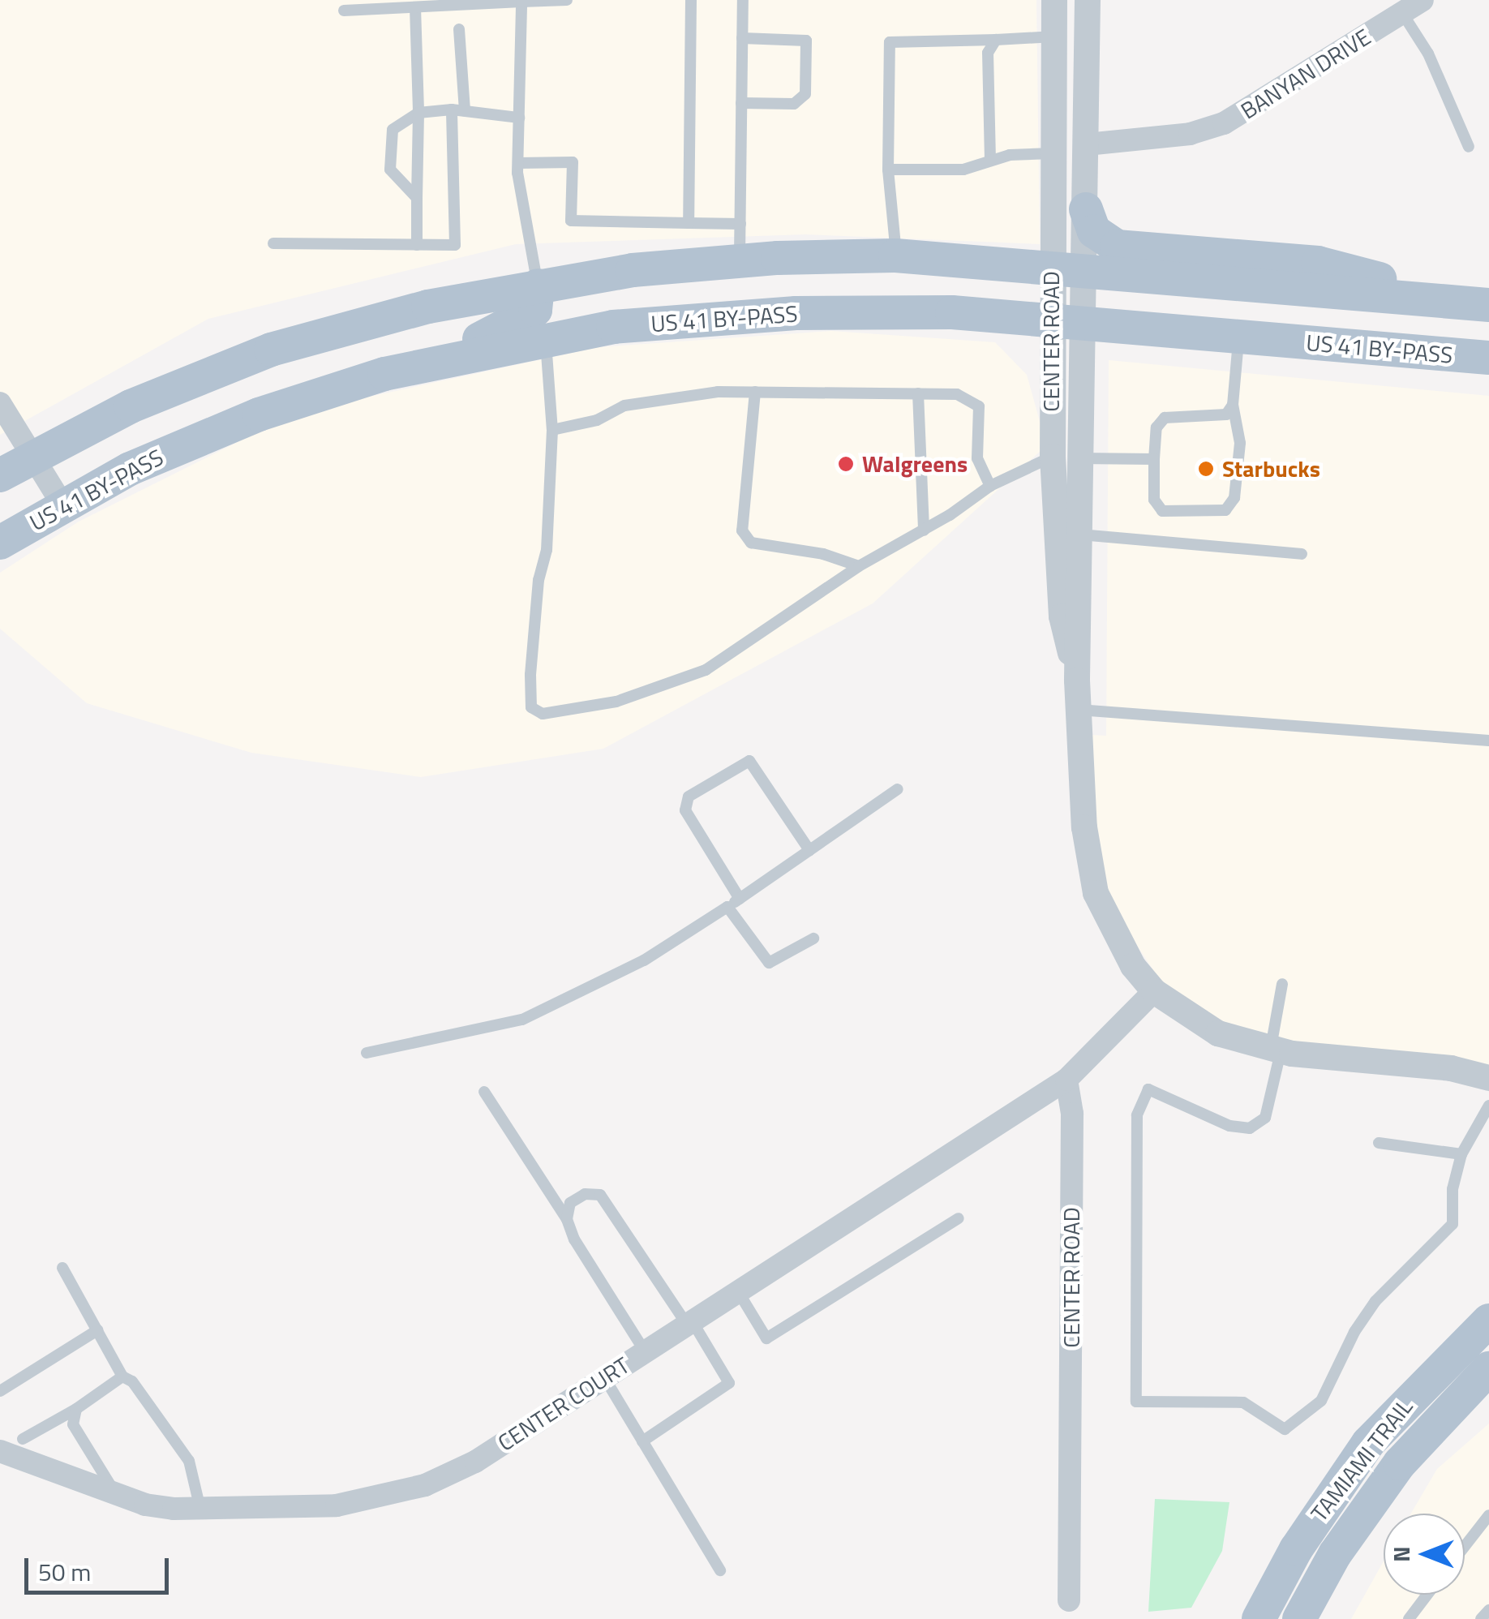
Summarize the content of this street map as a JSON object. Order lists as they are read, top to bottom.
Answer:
{
  "streets": {
    "main road": ["US 41 BY-PASS", "TAMIAMI TRAIL"],
    "street": ["BANYAN DRIVE", "CENTER ROAD", "CENTER COURT"]
  },
  "crossings": [
    ["BANYAN DRIVE", "CENTER ROAD"],
    ["US 41 BY-PASS", "CENTER ROAD"],
    ["CENTER ROAD", "CENTER COURT"]
  ],
  "places": ["Walgreens", "Starbucks"],
  "scale_bar": "50 m",
  "north": "left"
}
